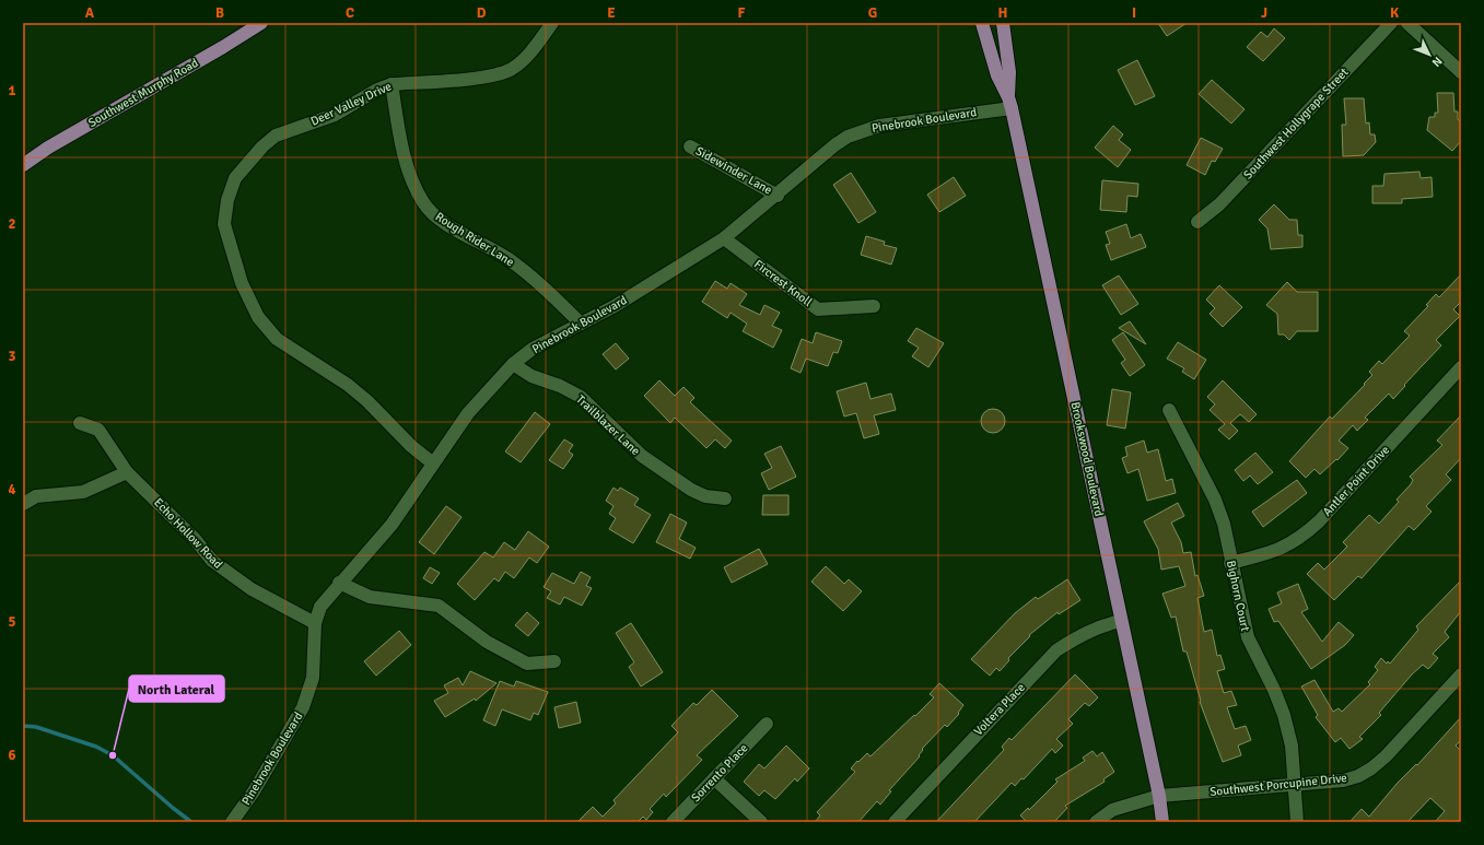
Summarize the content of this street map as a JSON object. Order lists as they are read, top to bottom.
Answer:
{
  "streets": {
    "main road": ["Southwest Murphy Road", "Brookswood Boulevard"],
    "street": [
      "Deer Valley Drive",
      "Pinebrook Boulevard",
      "Southwest Hollygrape Street",
      "Sidewinder Lane",
      "Rough Rider Lane",
      "Fircrest Knoll",
      "Trailblazer Lane",
      "Antler Point Drive",
      "Echo Hollow Road",
      "Bighorn Court",
      "Voltera Place",
      "Sorrento Place",
      "Southwest Porcupine Drive"
    ]
  },
  "crossings": [
    ["Deer Valley Drive", "Pinebrook Boulevard"],
    ["Deer Valley Drive", "Rough Rider Lane"],
    ["Pinebrook Boulevard", "Sidewinder Lane"],
    ["Pinebrook Boulevard", "Rough Rider Lane"],
    ["Pinebrook Boulevard", "Fircrest Knoll"],
    ["Pinebrook Boulevard", "Trailblazer Lane"],
    ["Pinebrook Boulevard", "Brookswood Boulevard"],
    ["Pinebrook Boulevard", "Echo Hollow Road"],
    ["Brookswood Boulevard", "Voltera Place"],
    ["Brookswood Boulevard", "Southwest Porcupine Drive"],
    ["Antler Point Drive", "Bighorn Court"],
    ["Bighorn Court", "Southwest Porcupine Drive"]
  ],
  "places": ["North Lateral"],
  "north": "bottom right",
  "grid": {
    "columns": [
      "A",
      "B",
      "C",
      "D",
      "E",
      "F",
      "G",
      "H",
      "I",
      "J",
      "K"
    ],
    "rows": [
      "1",
      "2",
      "3",
      "4",
      "5",
      "6"
    ]
  }
}
